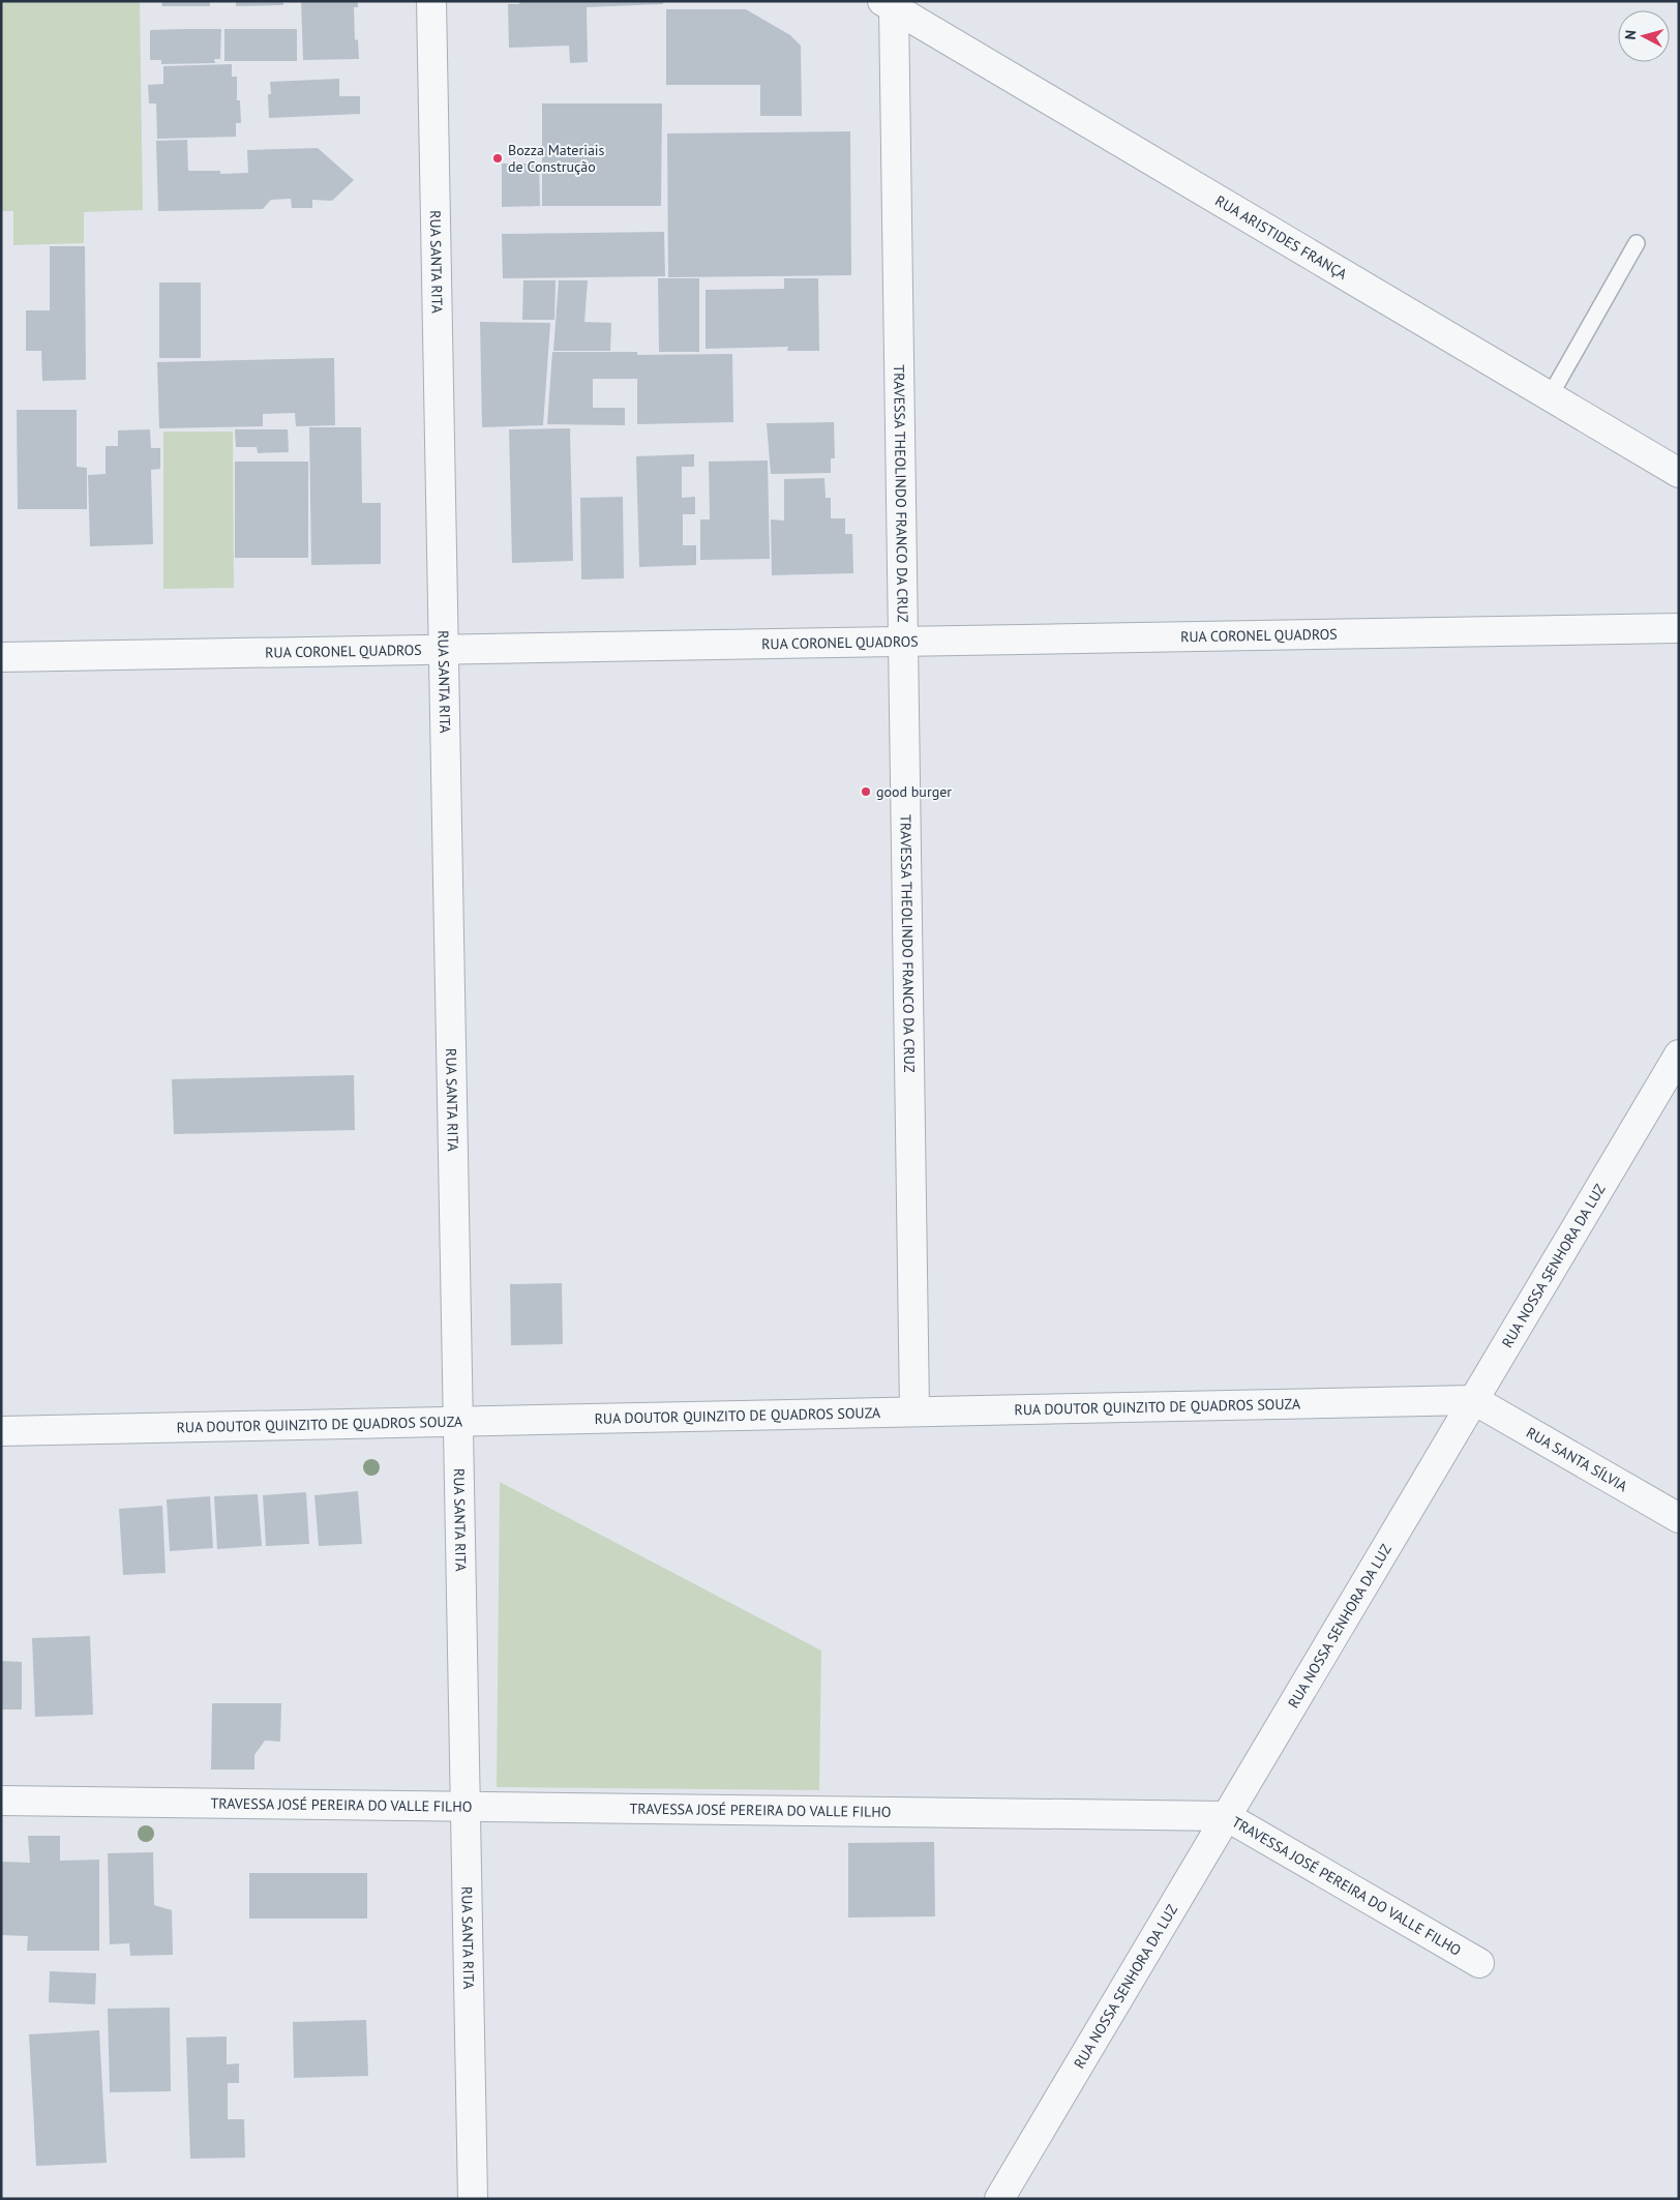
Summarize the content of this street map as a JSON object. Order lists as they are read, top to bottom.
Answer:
{
  "streets": {
    "street": [
      "RUA ARISTIDES FRANÇA",
      "RUA SANTA RITA",
      "TRAVESSA THEOLINDO FRANCO DA CRUZ",
      "RUA CORONEL QUADROS",
      "RUA NOSSA SENHORA DA LUZ",
      "RUA DOUTOR QUINZITO DE QUADROS SOUZA",
      "RUA SANTA SÍLVIA",
      "TRAVESSA JOSÉ PEREIRA DO VALLE FILHO"
    ]
  },
  "crossings": [
    ["RUA ARISTIDES FRANÇA", "TRAVESSA THEOLINDO FRANCO DA CRUZ"],
    ["RUA SANTA RITA", "RUA CORONEL QUADROS"],
    ["RUA SANTA RITA", "RUA DOUTOR QUINZITO DE QUADROS SOUZA"],
    ["RUA SANTA RITA", "TRAVESSA JOSÉ PEREIRA DO VALLE FILHO"],
    ["TRAVESSA THEOLINDO FRANCO DA CRUZ", "RUA CORONEL QUADROS"],
    ["TRAVESSA THEOLINDO FRANCO DA CRUZ", "RUA DOUTOR QUINZITO DE QUADROS SOUZA"],
    ["RUA NOSSA SENHORA DA LUZ", "RUA DOUTOR QUINZITO DE QUADROS SOUZA"],
    ["RUA NOSSA SENHORA DA LUZ", "RUA SANTA SÍLVIA"],
    ["RUA NOSSA SENHORA DA LUZ", "TRAVESSA JOSÉ PEREIRA DO VALLE FILHO"],
    ["RUA DOUTOR QUINZITO DE QUADROS SOUZA", "RUA SANTA SÍLVIA"]
  ],
  "places": ["Bozza Materiais de Construção", "good burger"],
  "north": "left"
}
